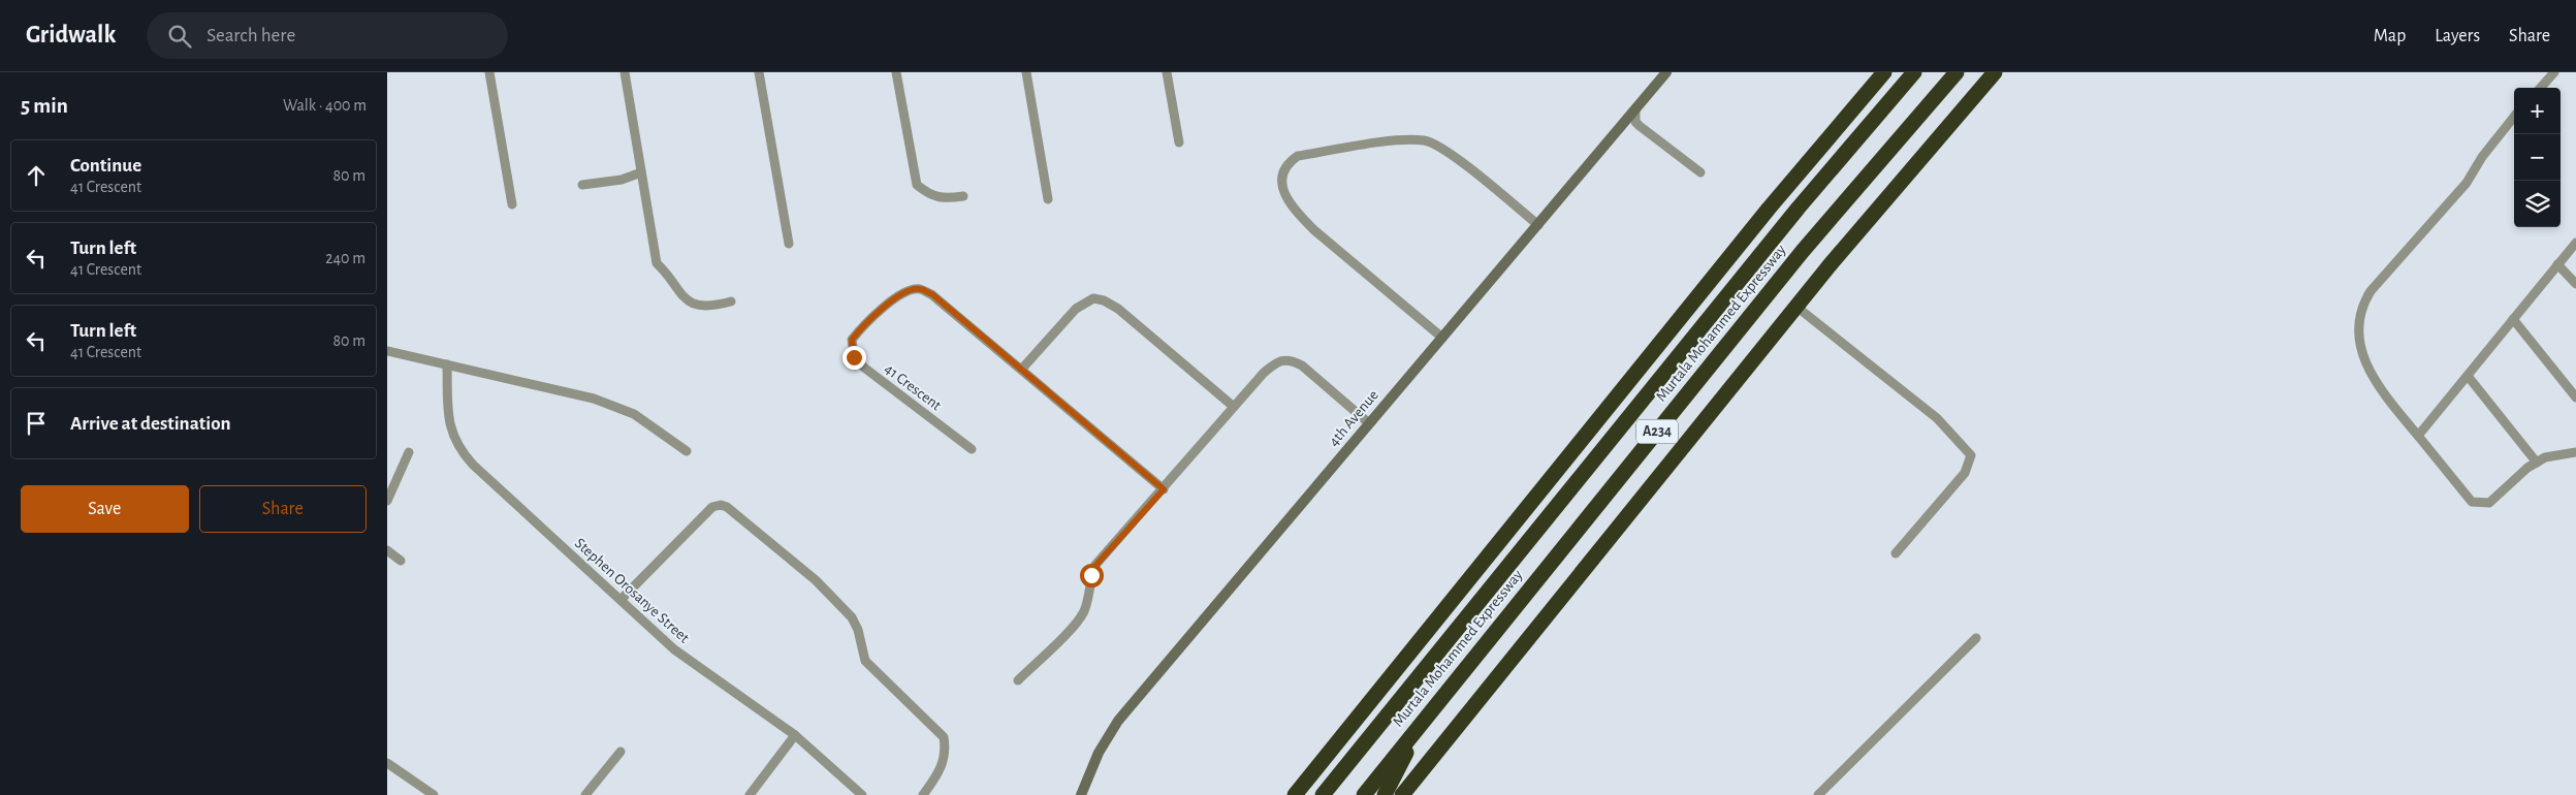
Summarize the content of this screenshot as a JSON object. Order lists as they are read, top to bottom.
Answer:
{
  "streets": {
    "highway": ["Murtala Mohammed Expressway", "A234"],
    "street": ["41 Crescent", "4th Avenue", "Stephen Orosanye Street"]
  },
  "page": {
    "header": "Gridwalk",
    "search": "Search here",
    "nav": ["Map", "Layers", "Share"],
    "heading": ["5 min", "Walk · 400 m"],
    "map_buttons": ["+", "−"],
    "list": [
      ["Continue", "41 Crescent", "80 m"],
      ["Turn left", "41 Crescent", "240 m"],
      ["Turn left", "41 Crescent", "80 m"],
      "Arrive at destination"
    ],
    "buttons": ["Save", "Share"]
  }
}
